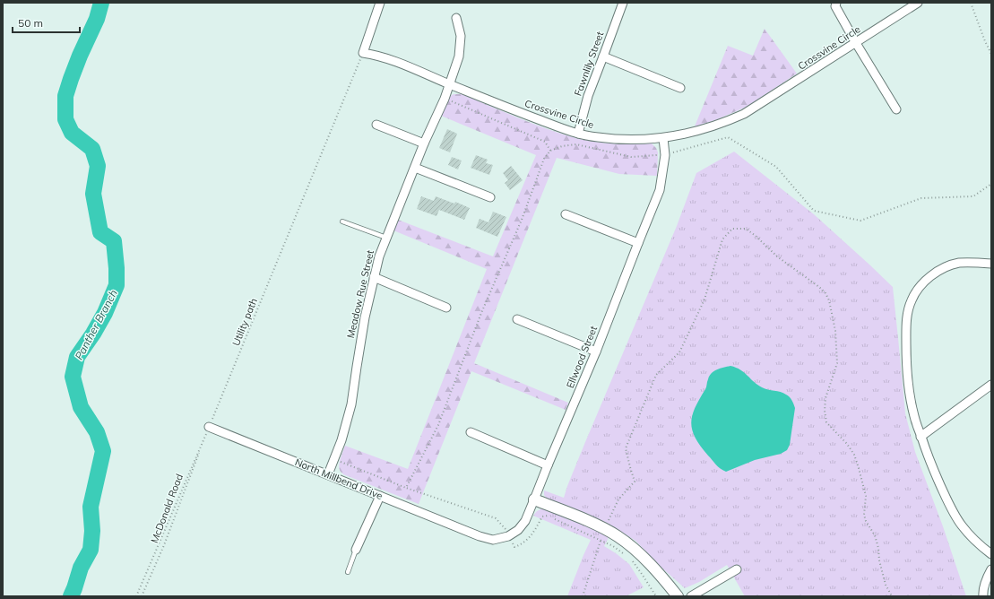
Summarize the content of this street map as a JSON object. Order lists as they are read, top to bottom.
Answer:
{
  "streets": {
    "street": [
      "Crossvine Circle",
      "Fawnlily Street",
      "Meadow Rue Street",
      "Ellwood Street",
      "North Millbend Drive"
    ],
    "path": ["Utility path", "McDonald Road"]
  },
  "crossings": [
    ["Crossvine Circle", "Fawnlily Street"],
    ["Crossvine Circle", "Meadow Rue Street"],
    ["Crossvine Circle", "Utility path"],
    ["Crossvine Circle", "Ellwood Street"],
    ["Meadow Rue Street", "North Millbend Drive"],
    ["Utility path", "North Millbend Drive"],
    ["Utility path", "McDonald Road"],
    ["Ellwood Street", "North Millbend Drive"],
    ["North Millbend Drive", "McDonald Road"]
  ],
  "water": ["Panther Branch"],
  "scale_bar": "50 m"
}
